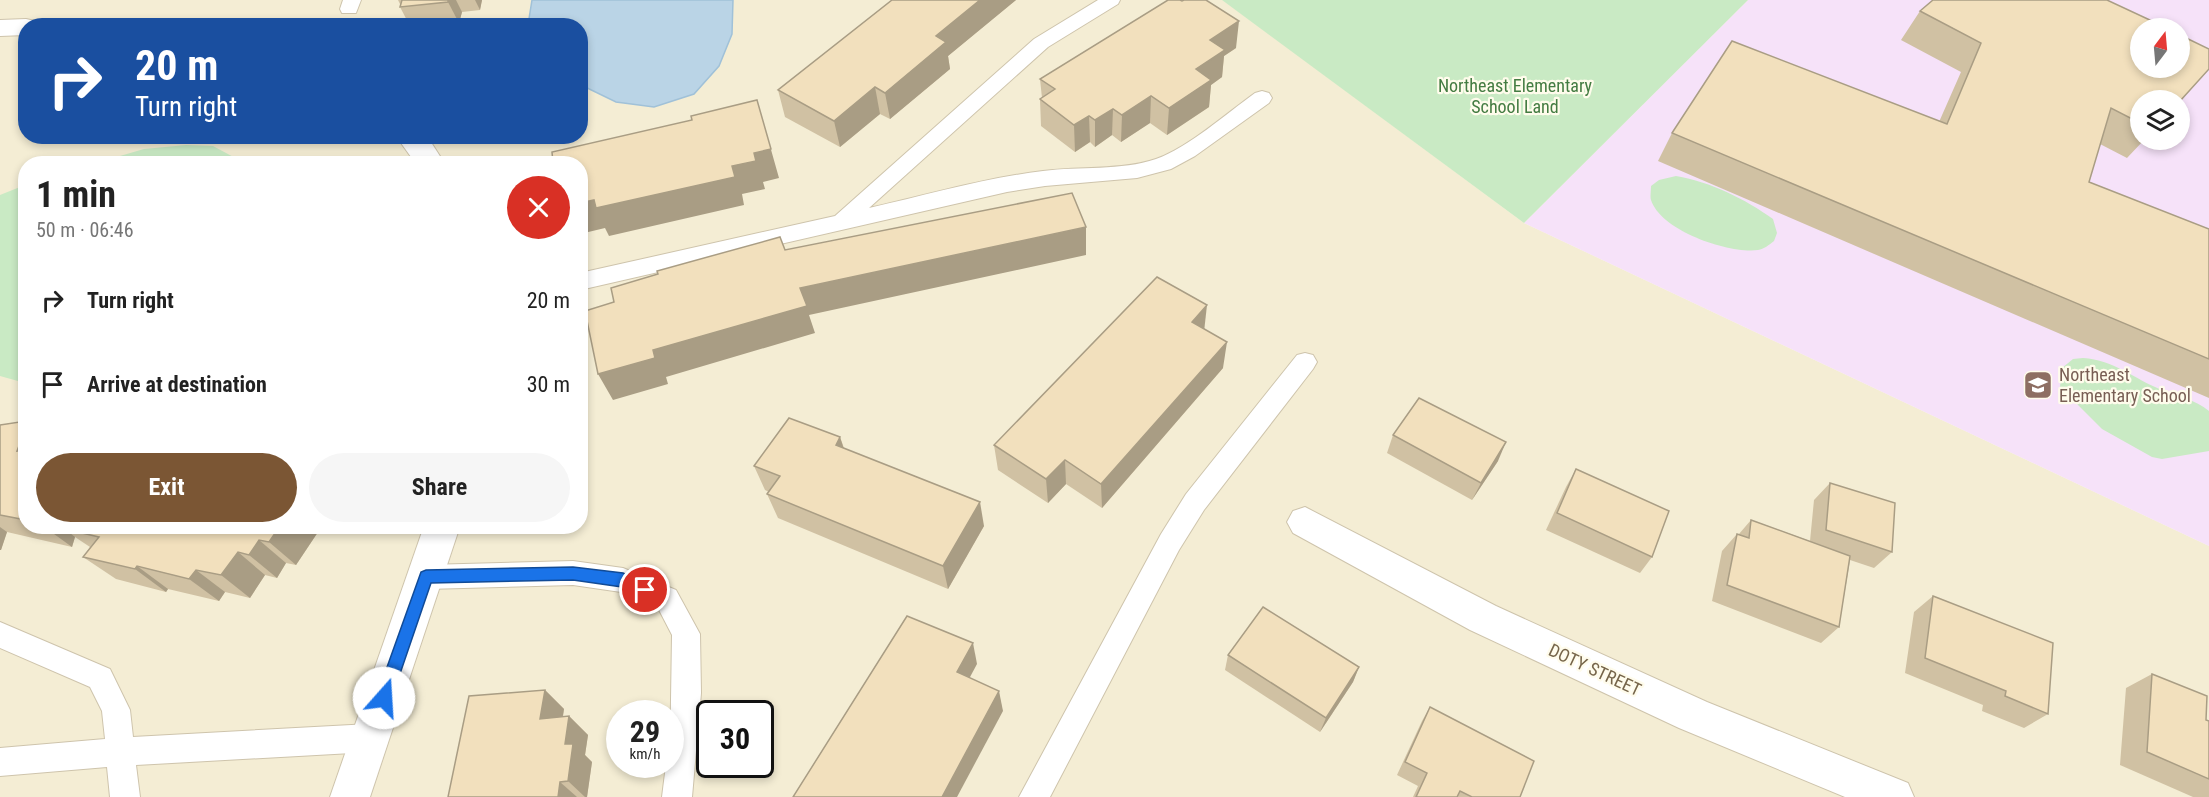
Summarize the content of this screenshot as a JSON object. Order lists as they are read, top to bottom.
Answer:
{
  "streets": {
    "street": ["DOTY STREET"]
  },
  "parks": ["Northeast Elementary School Land"],
  "places": {
    "school or university": ["Northeast Elementary School"]
  },
  "north": "top",
  "page": {
    "turn": ["20 m", "Turn right"],
    "heading": ["1 min", "50 m · 06:46"],
    "list": [
      {
        "name": "Turn right",
        "value": "20 m"
      },
      {
        "name": "Arrive at destination",
        "value": "30 m"
      }
    ],
    "buttons": ["Exit", "Share"],
    "speed": "29 km/h",
    "limit": "30"
  }
}
